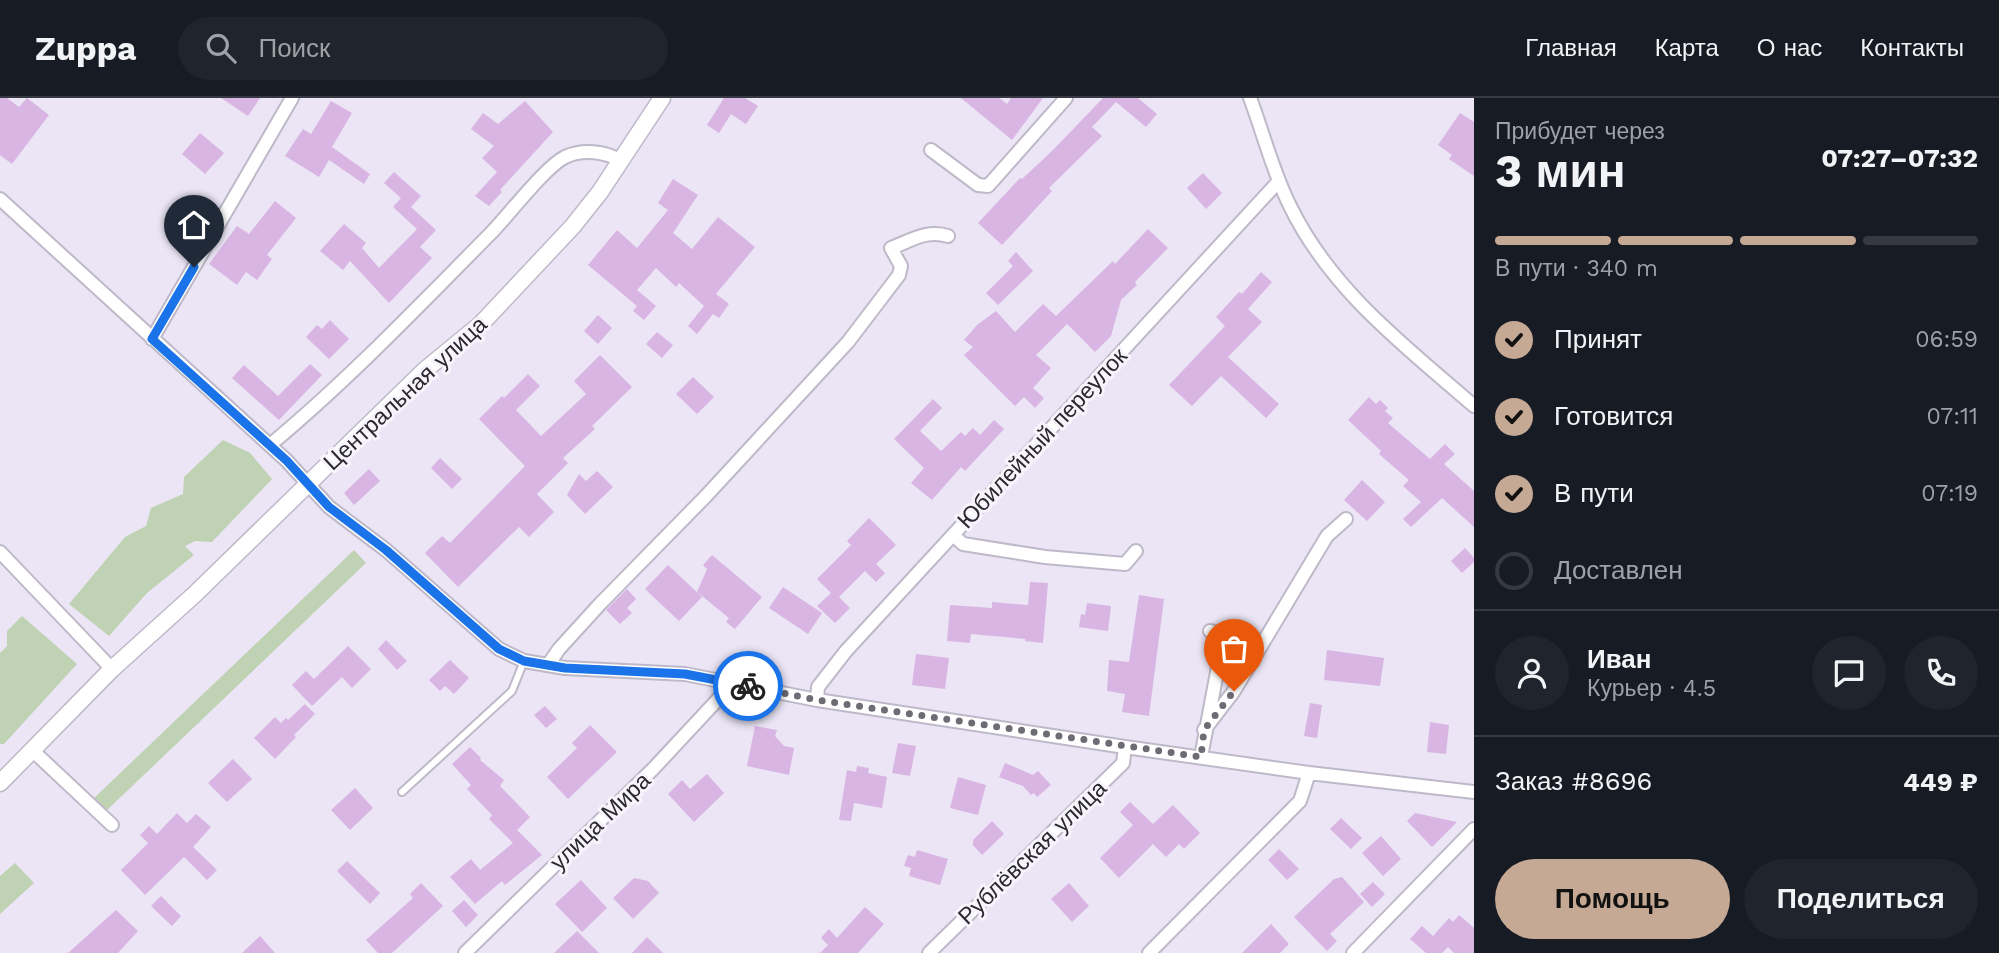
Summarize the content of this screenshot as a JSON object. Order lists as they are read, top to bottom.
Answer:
{
  "streets": {
    "street": [
      "Центральная улица",
      "Юбилейный переулок",
      "улица Мира",
      "Рублёвская улица"
    ]
  },
  "page": {
    "header": "Zuppa",
    "search": "Поиск",
    "nav": [
      "Главная",
      "Карта",
      "О нас",
      "Контакты"
    ],
    "heading": ["3 мин", "Прибудет через", "07:27–07:32"],
    "panel": [
      "Иван",
      "Курьер · 4.5",
      "Заказ #8696",
      "449 ₽"
    ],
    "bar": "В пути · 340 m",
    "list": [
      ["Принят", "06:59"],
      ["Готовится", "07:11"],
      ["В пути", "07:19"],
      "Доставлен"
    ],
    "buttons": ["Помощь", "Поделиться"]
  }
}
